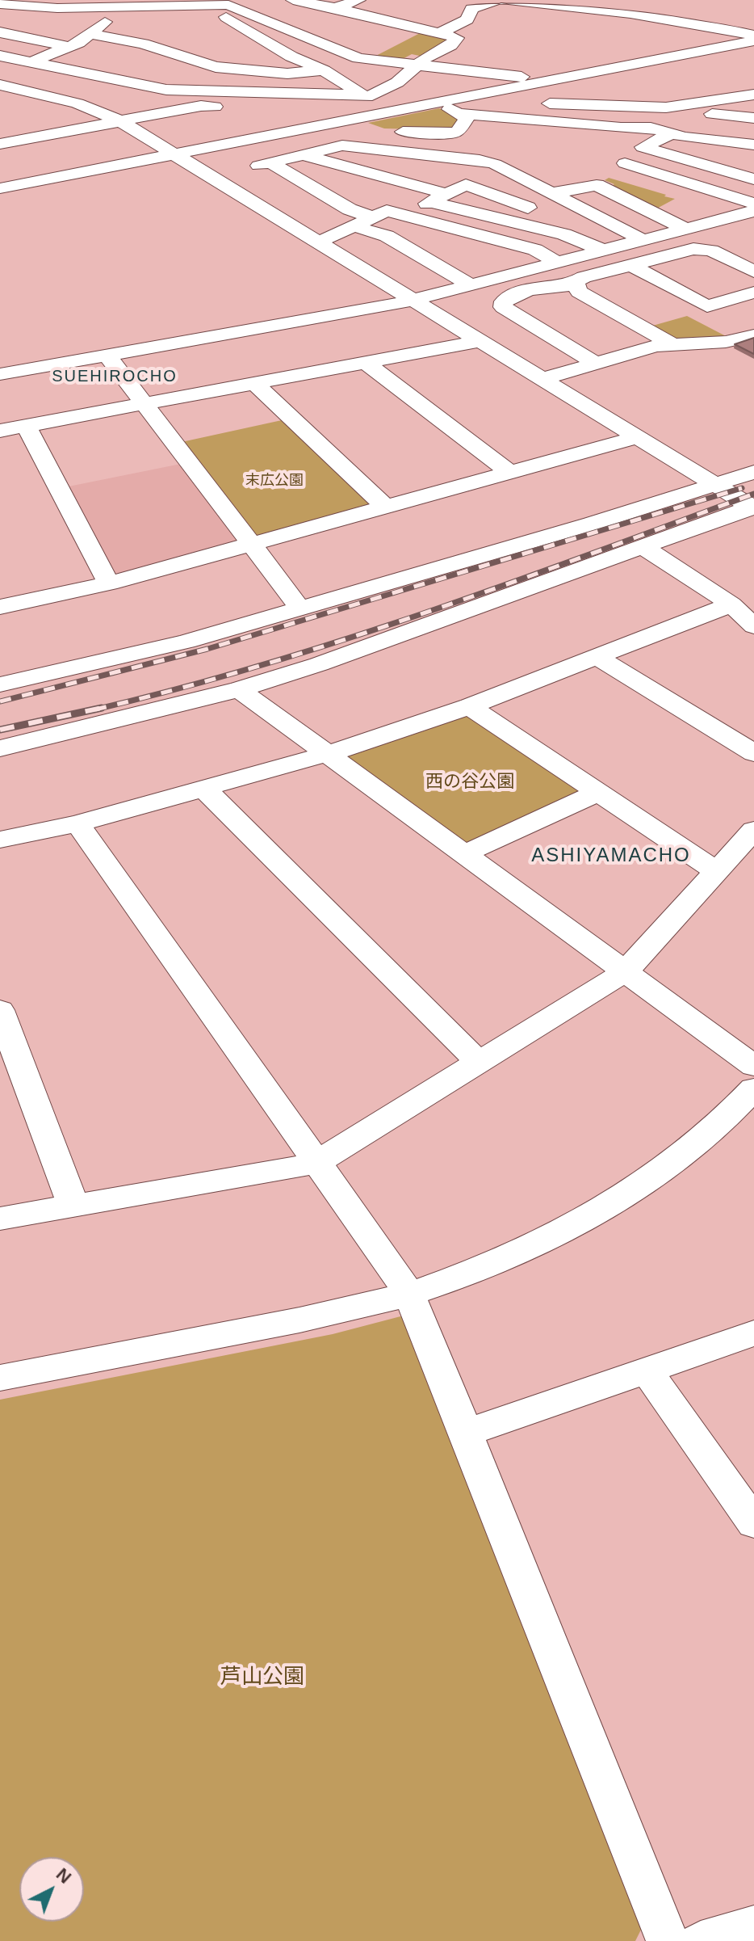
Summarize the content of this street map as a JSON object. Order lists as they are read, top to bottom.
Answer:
{
  "districts": ["SUEHIROCHO", "ASHIYAMACHO"],
  "parks": ["末広公園", "西の谷公園", "芦山公園"],
  "north": "top right"
}
